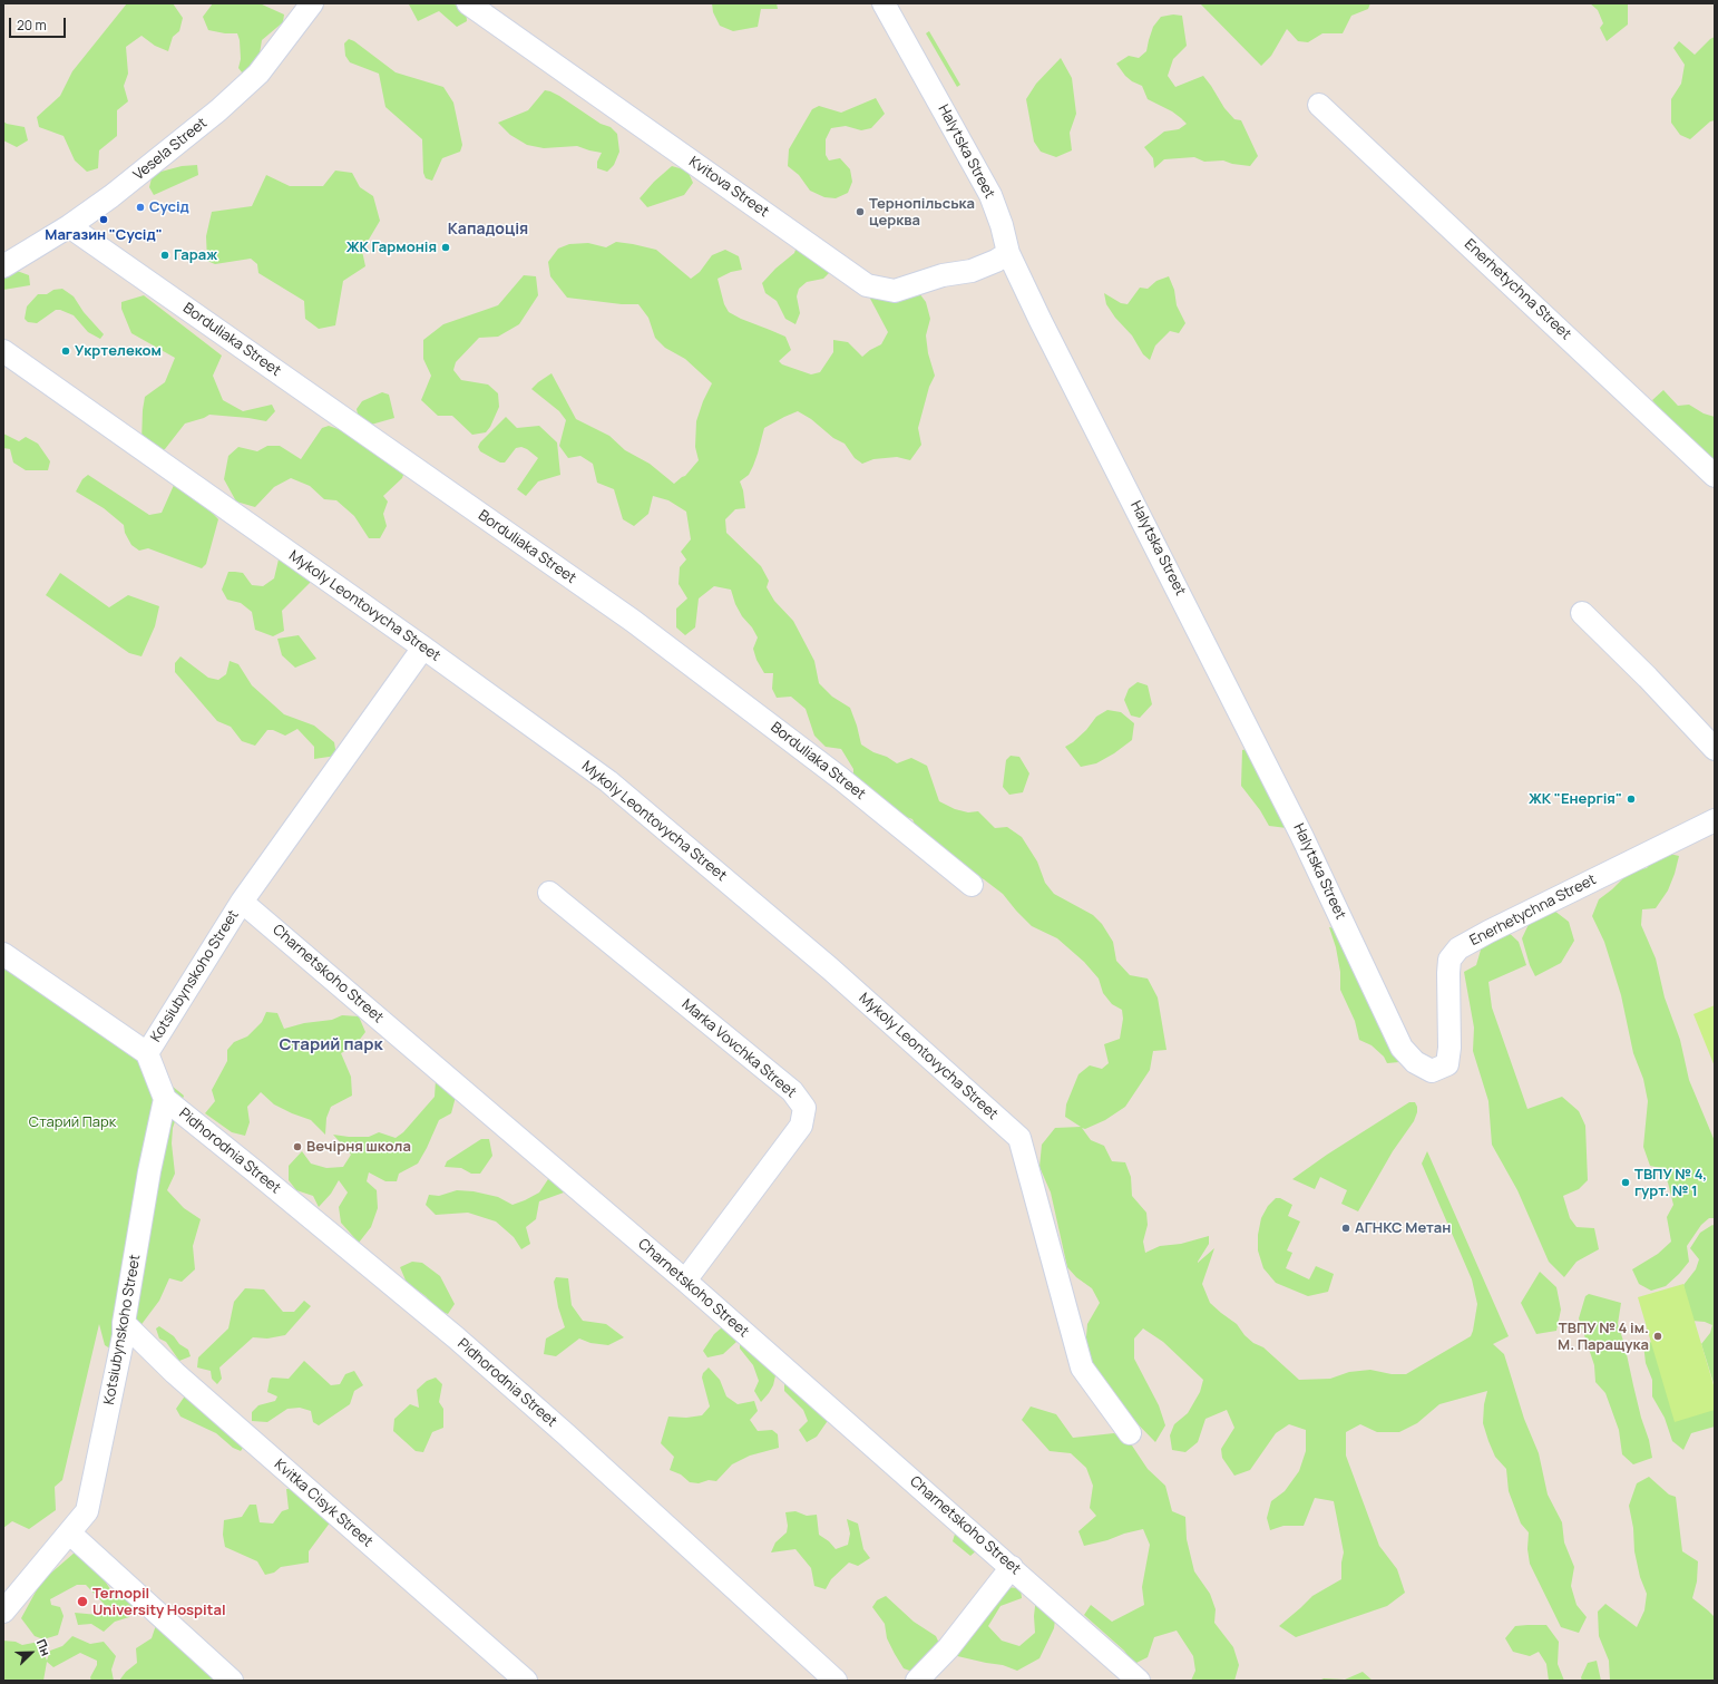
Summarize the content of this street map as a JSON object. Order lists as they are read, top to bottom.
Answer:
{
  "streets": {
    "street": [
      "Vesela Street",
      "Halytska Street",
      "Kvitova Street",
      "Enerhetychna Street",
      "Borduliaka Street",
      "Mykoly Leontovycha Street",
      "Charnetskoho Street",
      "Kotsiubynskoho Street",
      "Marka Vovchka Street",
      "Pidhorodnia Street",
      "Kvitka Cisyk Street"
    ]
  },
  "crossings": [
    ["Vesela Street", "Borduliaka Street"],
    ["Halytska Street", "Kvitova Street"],
    ["Halytska Street", "Enerhetychna Street"],
    ["Mykoly Leontovycha Street", "Kotsiubynskoho Street"],
    ["Charnetskoho Street", "Kotsiubynskoho Street"],
    ["Charnetskoho Street", "Marka Vovchka Street"],
    ["Kotsiubynskoho Street", "Pidhorodnia Street"],
    ["Kotsiubynskoho Street", "Kvitka Cisyk Street"]
  ],
  "districts": ["Кападоція", "Старий парк"],
  "parks": ["Старий Парк"],
  "places": [
    "Сусід",
    "Тернопільська церква",
    "Магазин \"Сусід\"",
    "ЖК Гармонія",
    "Гараж",
    "Укртелеком",
    "ЖК \"Енергія\"",
    "Вечірня школа",
    "ТВПУ № 4, гурт. № 1",
    "АГНКС Метан",
    "ТВПУ № 4 ім. М. Паращука",
    "Ternopil University Hospital"
  ],
  "scale_bar": "20 m",
  "north": "top right"
}
